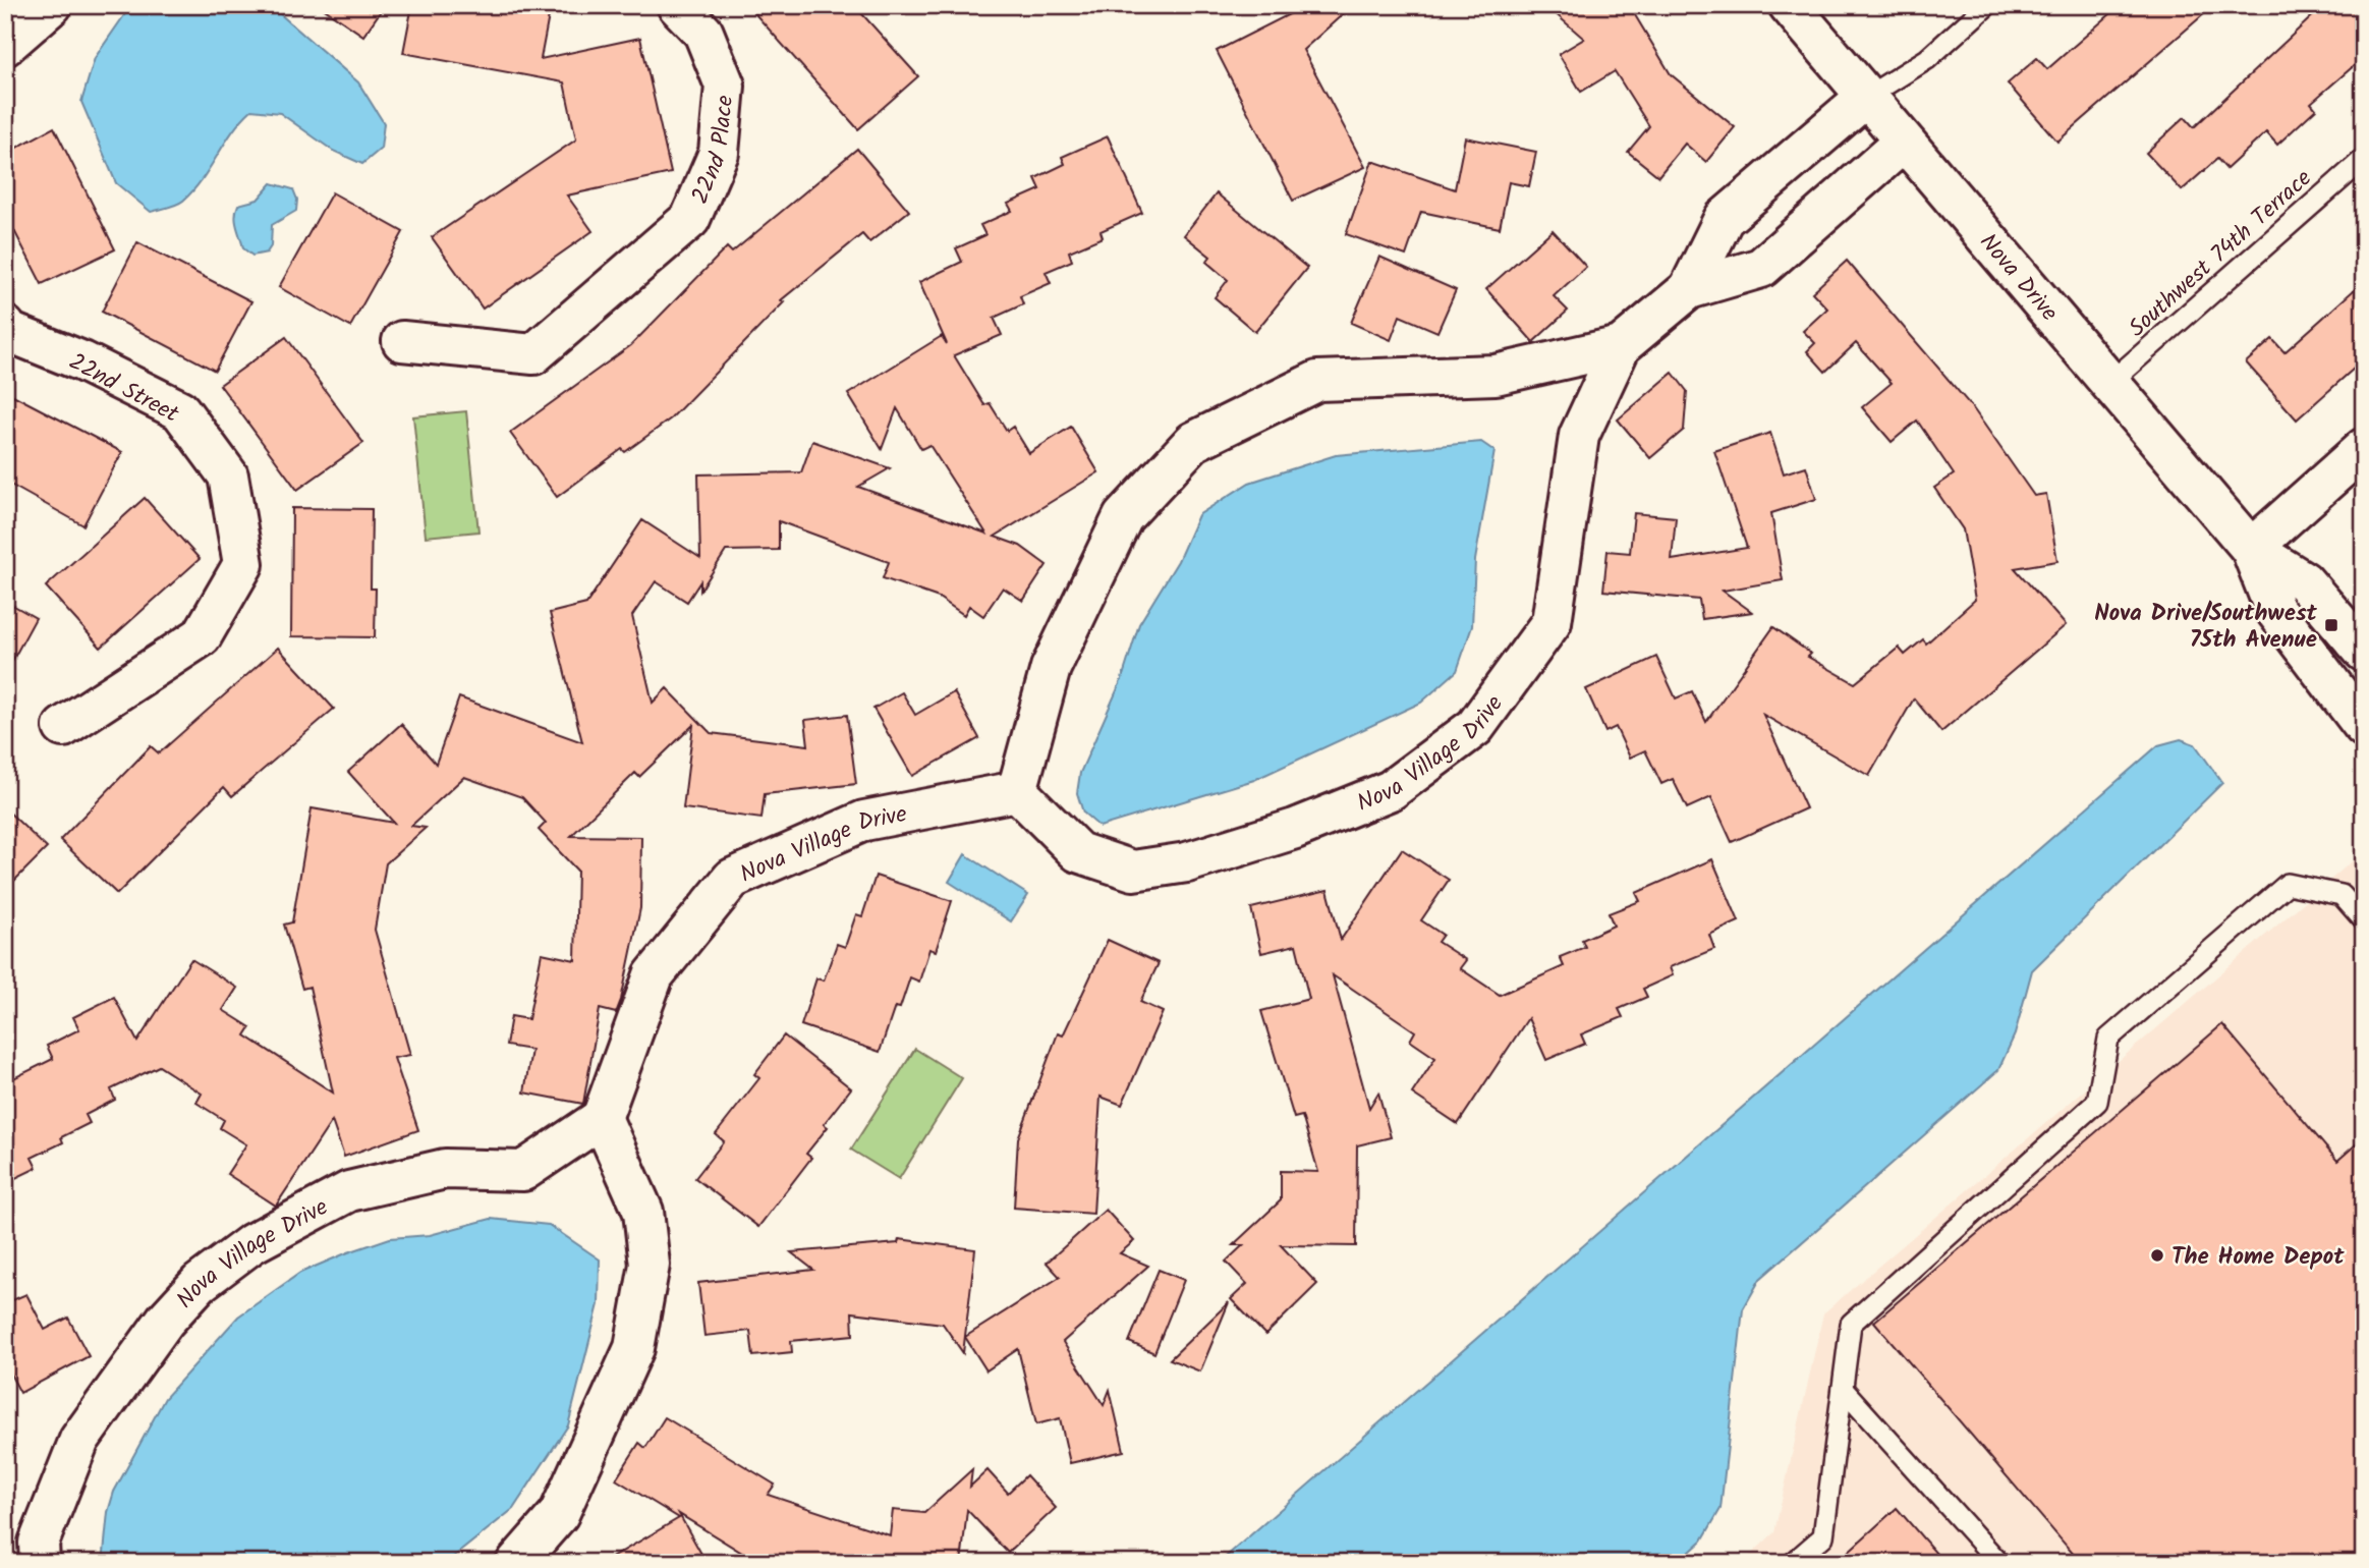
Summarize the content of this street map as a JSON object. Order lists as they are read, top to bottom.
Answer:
{
  "streets": {
    "street": [
      "22nd Place",
      "Nova Drive",
      "22nd Street",
      "Nova Village Drive"
    ],
    "lane": ["Southwest 74th Terrace"]
  },
  "crossings": [
    ["Southwest 74th Terrace", "Nova Drive"],
    ["Nova Drive", "Nova Village Drive"]
  ],
  "places": {
    "transit": ["Nova Drive/Southwest 75th Avenue"],
    "other": ["The Home Depot"]
  }
}
